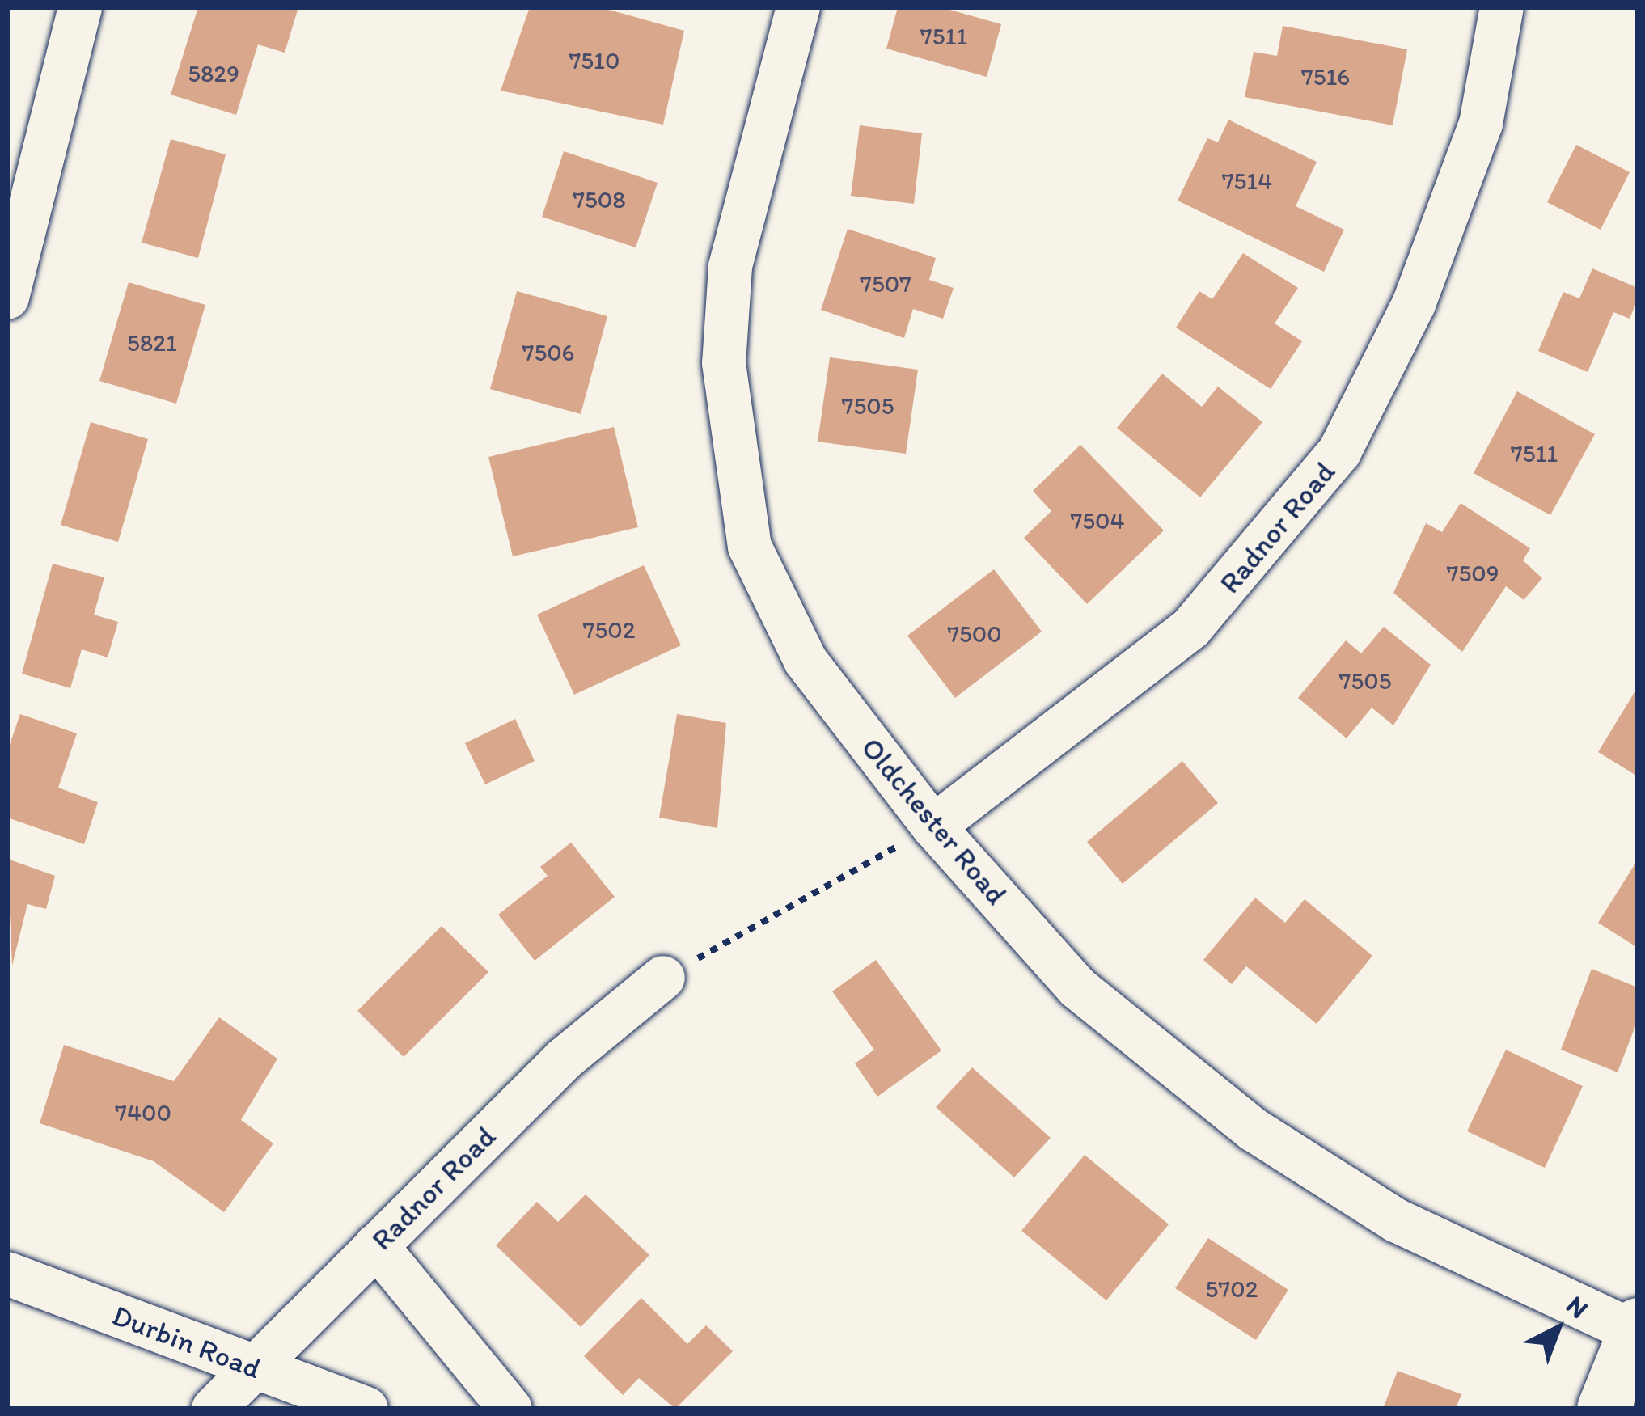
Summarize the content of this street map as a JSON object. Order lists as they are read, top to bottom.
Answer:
{
  "streets": {
    "street": ["Radnor Road", "Oldchester Road", "Durbin Road"]
  },
  "crossings": [
    ["Radnor Road", "Oldchester Road"],
    ["Radnor Road", "Durbin Road"]
  ],
  "house_numbers": [
    "7511",
    "7510",
    "5829",
    "7516",
    "7514",
    "7508",
    "7507",
    "5821",
    "7506",
    "7505",
    "7511",
    "7504",
    "7509",
    "7502",
    "7500",
    "7505",
    "7400",
    "5702"
  ],
  "north": "top right"
}
